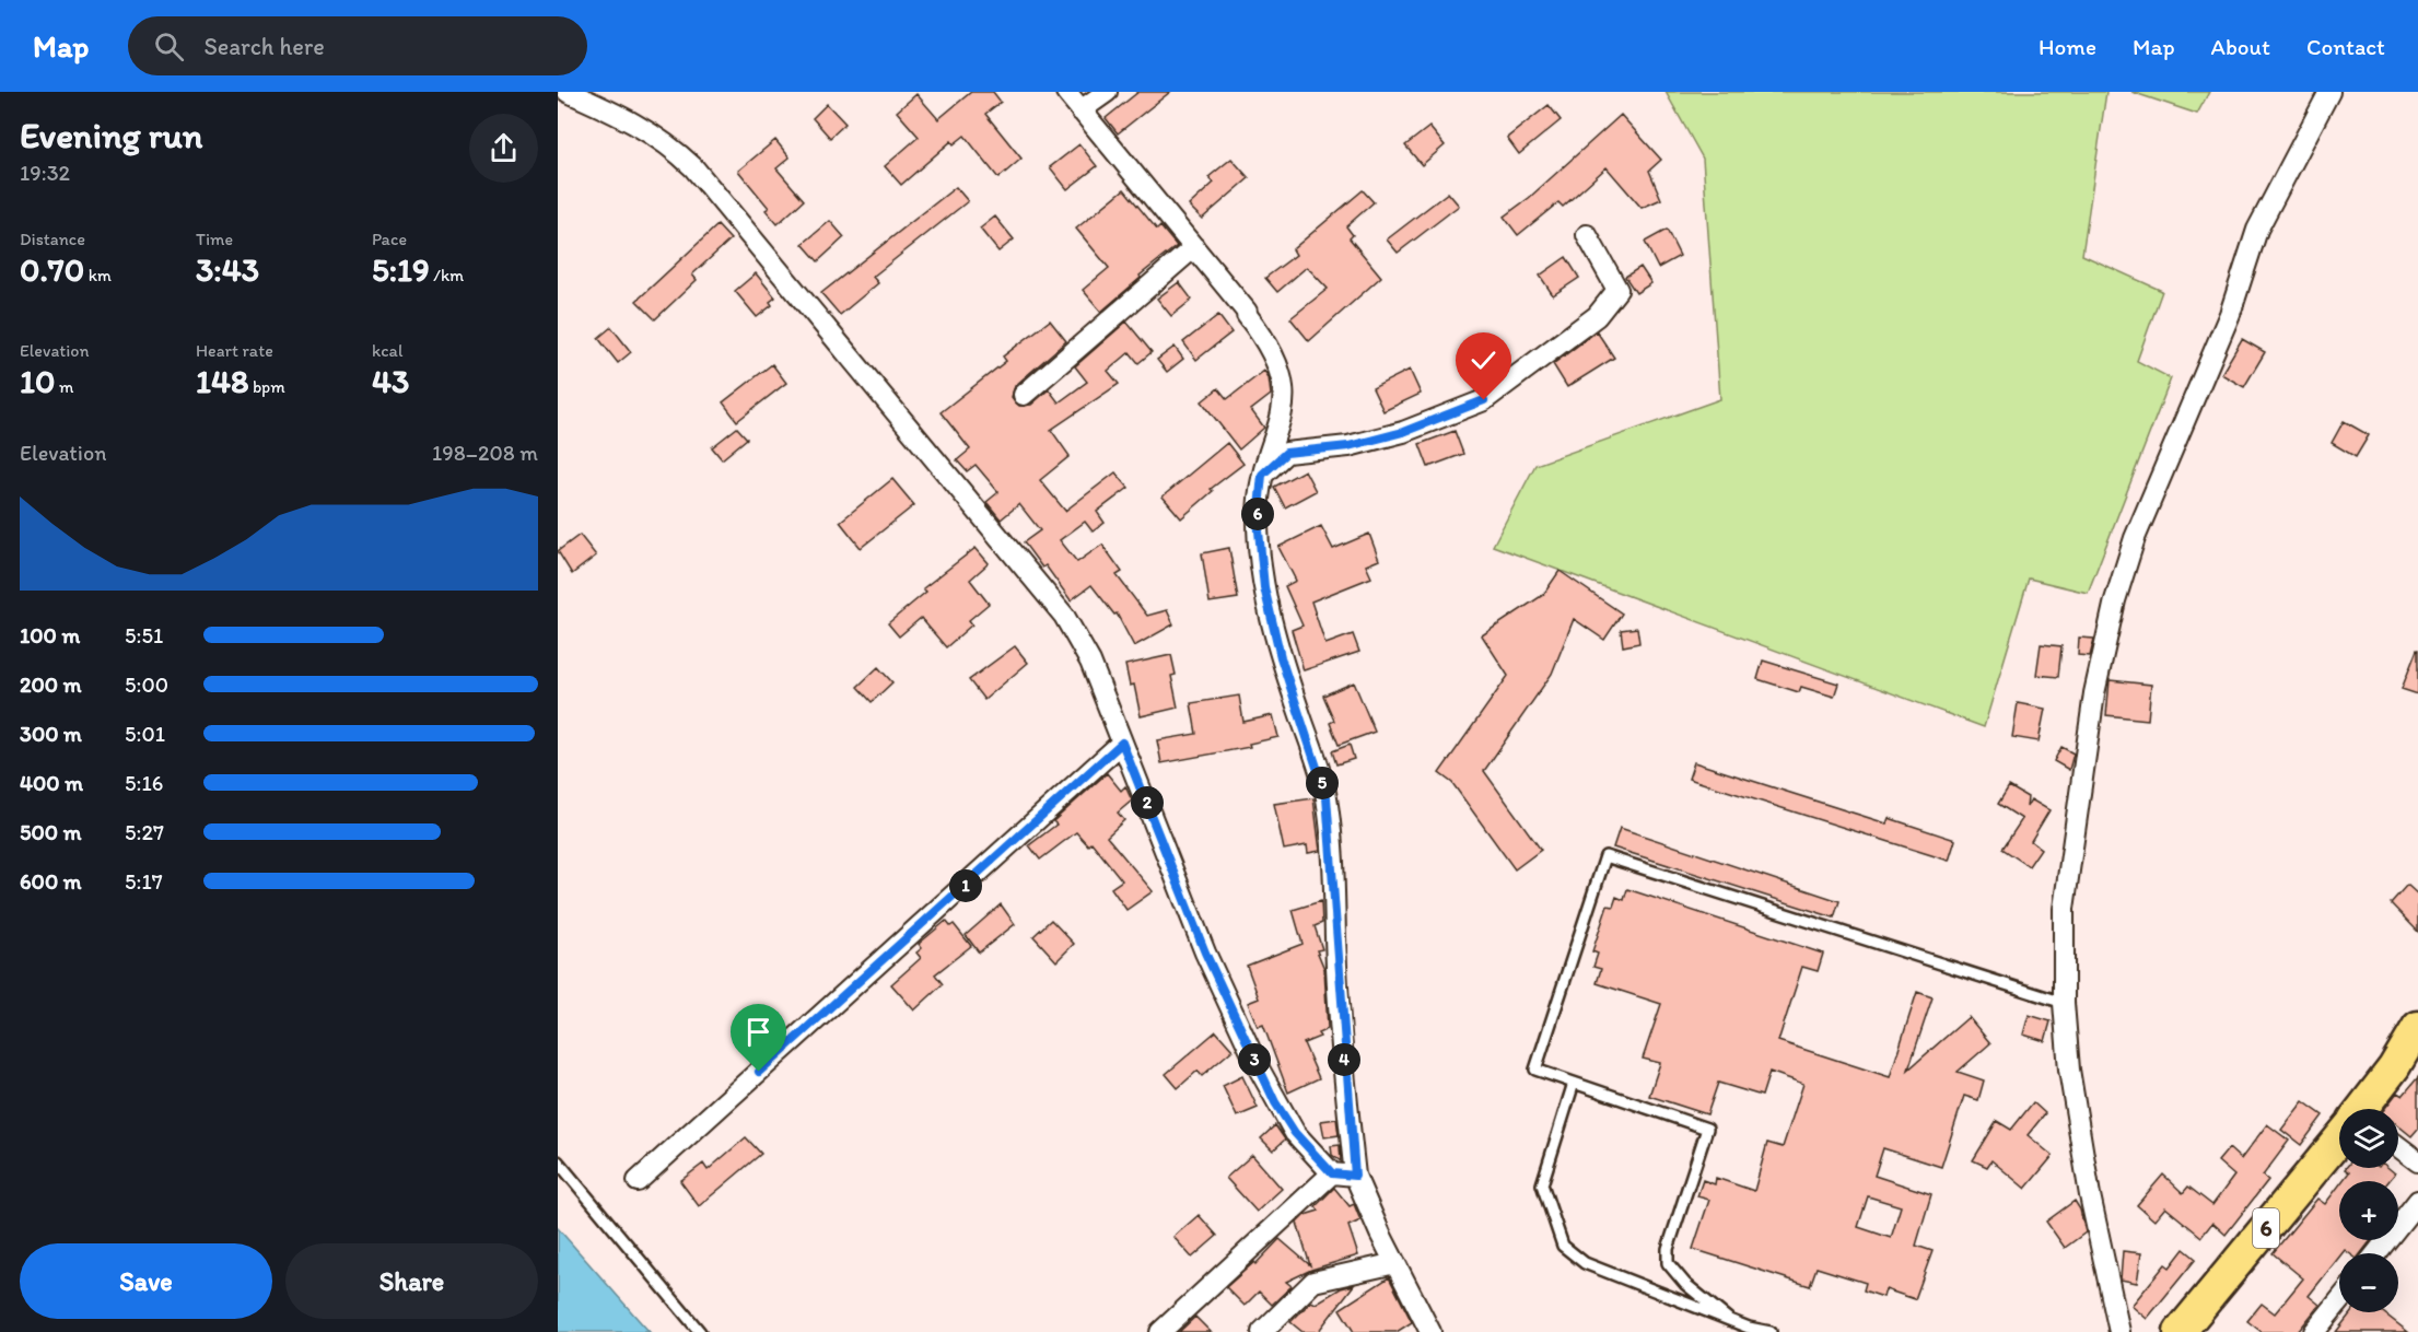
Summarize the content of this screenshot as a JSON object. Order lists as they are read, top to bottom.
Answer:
{
  "streets": {
    "main road": ["6"]
  },
  "page": {
    "header": "Map",
    "search": "Search here",
    "nav": [
      "Home",
      "Map",
      "About",
      "Contact"
    ],
    "heading": ["Evening run", "19:32"],
    "stats": [
      ["Distance", "0.70 km"],
      ["Time", "3:43"],
      ["Pace", "5:19 /km"],
      ["Elevation", "10 m"],
      ["Heart rate", "148 bpm"],
      ["kcal", "43"]
    ],
    "chart": ["Elevation", "198–208 m"],
    "pins": [
      "6",
      "5",
      "2",
      "1",
      "3",
      "4"
    ],
    "list": [
      {
        "name": "100 m",
        "note": "5:51"
      },
      {
        "name": "200 m",
        "note": "5:00"
      },
      {
        "name": "300 m",
        "note": "5:01"
      },
      {
        "name": "400 m",
        "note": "5:16"
      },
      {
        "name": "500 m",
        "note": "5:27"
      },
      {
        "name": "600 m",
        "note": "5:17"
      }
    ],
    "map_buttons": ["+", "−"],
    "buttons": ["Save", "Share"]
  }
}
